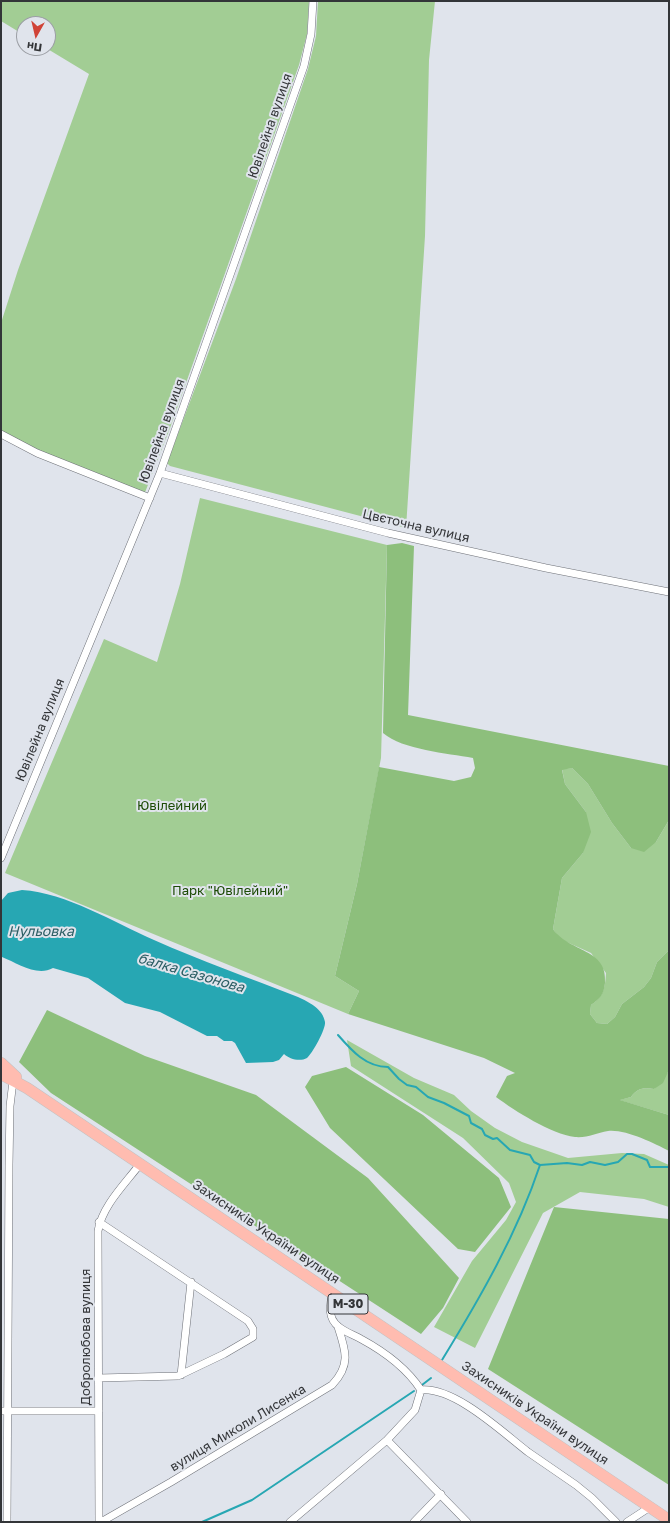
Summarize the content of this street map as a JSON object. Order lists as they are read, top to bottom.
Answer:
{
  "streets": {
    "highway": ["Захисників України вулиця", "М-30"],
    "street": [
      "Ювілейна вулиця",
      "Цвєточна вулиця",
      "Добролюбова вулиця",
      "вулиця Миколи Лисенка"
    ]
  },
  "crossings": [
    ["Ювілейна вулиця", "Цвєточна вулиця"],
    ["Захисників України вулиця", "вулиця Миколи Лисенка"],
    ["Добролюбова вулиця", "вулиця Миколи Лисенка"]
  ],
  "water": ["Нульовка", "балка Сазонова"],
  "parks": ["Ювілейний", "Парк \"Ювілейний\""],
  "north": "bottom"
}
